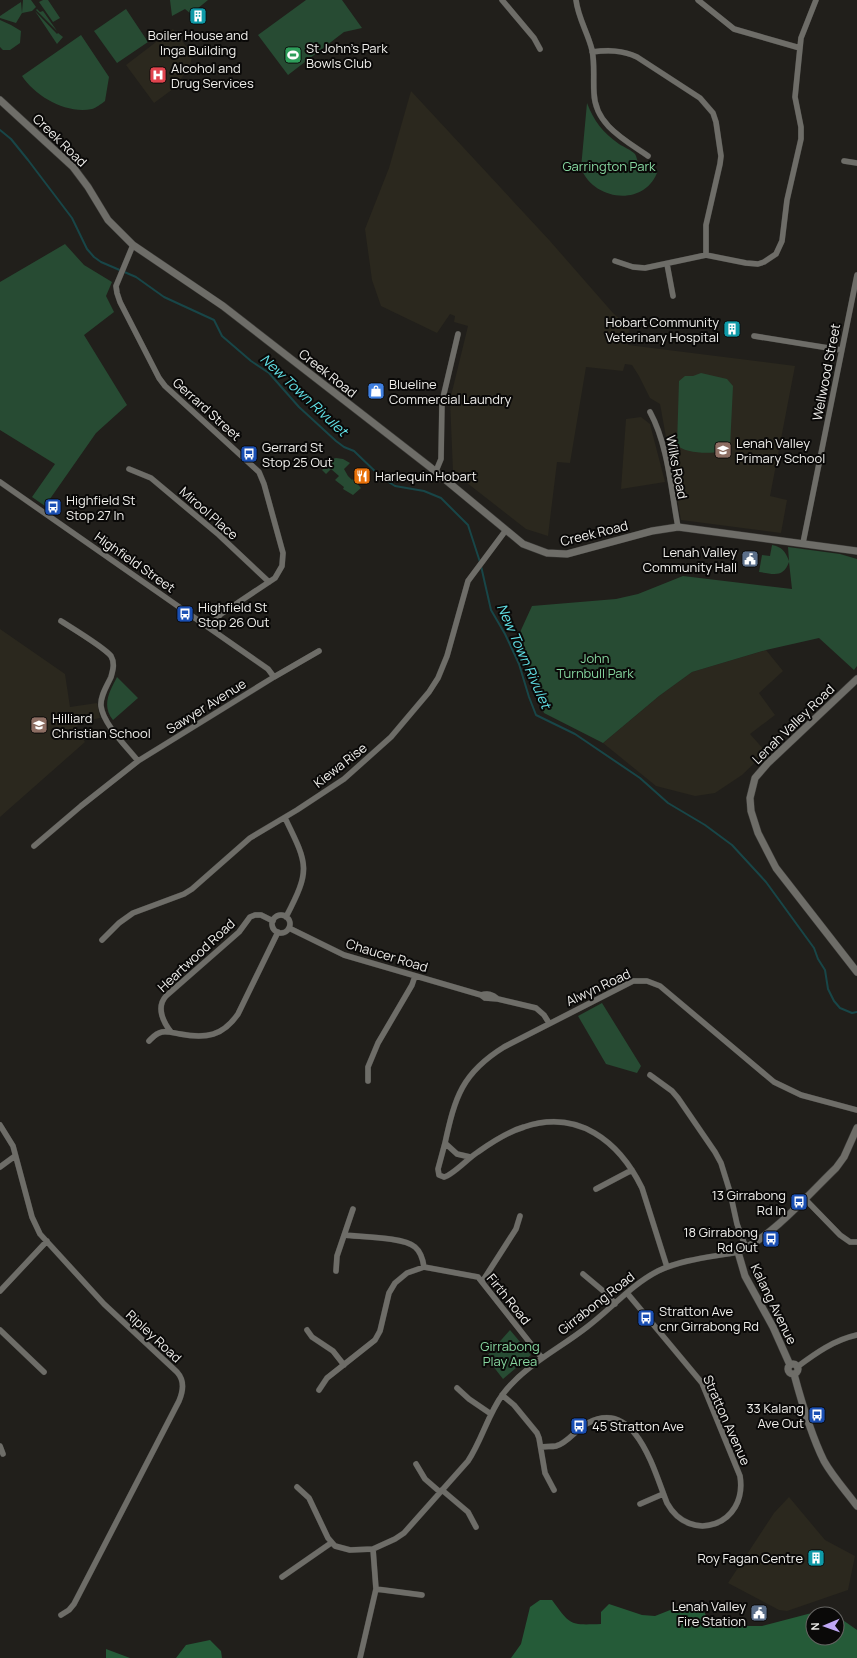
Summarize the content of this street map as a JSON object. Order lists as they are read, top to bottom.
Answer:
{
  "streets": {
    "street": [
      "Creek Road",
      "Wellwood Street",
      "Gerrard Street",
      "Wilks Road",
      "Mirool Place",
      "Highfield Street",
      "Sawyer Avenue",
      "Lenah Valley Road",
      "Kiewa Rise",
      "Heartwood Road",
      "Chaucer Road",
      "Alwyn Road",
      "Firth Road",
      "Girrabong Road",
      "Kalang Avenue",
      "Ripley Road",
      "Stratton Avenue"
    ]
  },
  "crossings": [
    ["Creek Road", "Wellwood Street"],
    ["Creek Road", "Gerrard Street"],
    ["Creek Road", "Wilks Road"],
    ["Creek Road", "Kiewa Rise"],
    ["Gerrard Street", "Mirool Place"],
    ["Gerrard Street", "Highfield Street"],
    ["Highfield Street", "Sawyer Avenue"],
    ["Heartwood Road", "Chaucer Road"],
    ["Chaucer Road", "Alwyn Road"],
    ["Firth Road", "Girrabong Road"],
    ["Girrabong Road", "Kalang Avenue"],
    ["Girrabong Road", "Stratton Avenue"]
  ],
  "water": ["New Town Rivulet"],
  "parks": ["Garrington Park", "John Turnbull Park", "Girrabong Play Area"],
  "places": {
    "building": ["Boiler House and Inga Building", "Hobart Community Veterinary Hospital", "Roy Fagan Centre"],
    "sports": ["St John's Park Bowls Club"],
    "hospital": ["Alcohol and Drug Services"],
    "shop": ["Blueline Commercial Laundry"],
    "school or university": ["Lenah Valley Primary School", "Hilliard Christian School"],
    "bus stop": [
      "Gerrard St Stop 25 Out",
      "Highfield St Stop 27 In",
      "Highfield St Stop 26 Out",
      "13 Girrabong Rd In",
      "18 Girrabong Rd Out",
      "Stratton Ave cnr Girrabong Rd",
      "33 Kalang Ave Out",
      "45 Stratton Ave"
    ],
    "restaurant": ["Harlequin Hobart"],
    "public building": ["Lenah Valley Community Hall", "Lenah Valley Fire Station"]
  },
  "north": "left"
}
